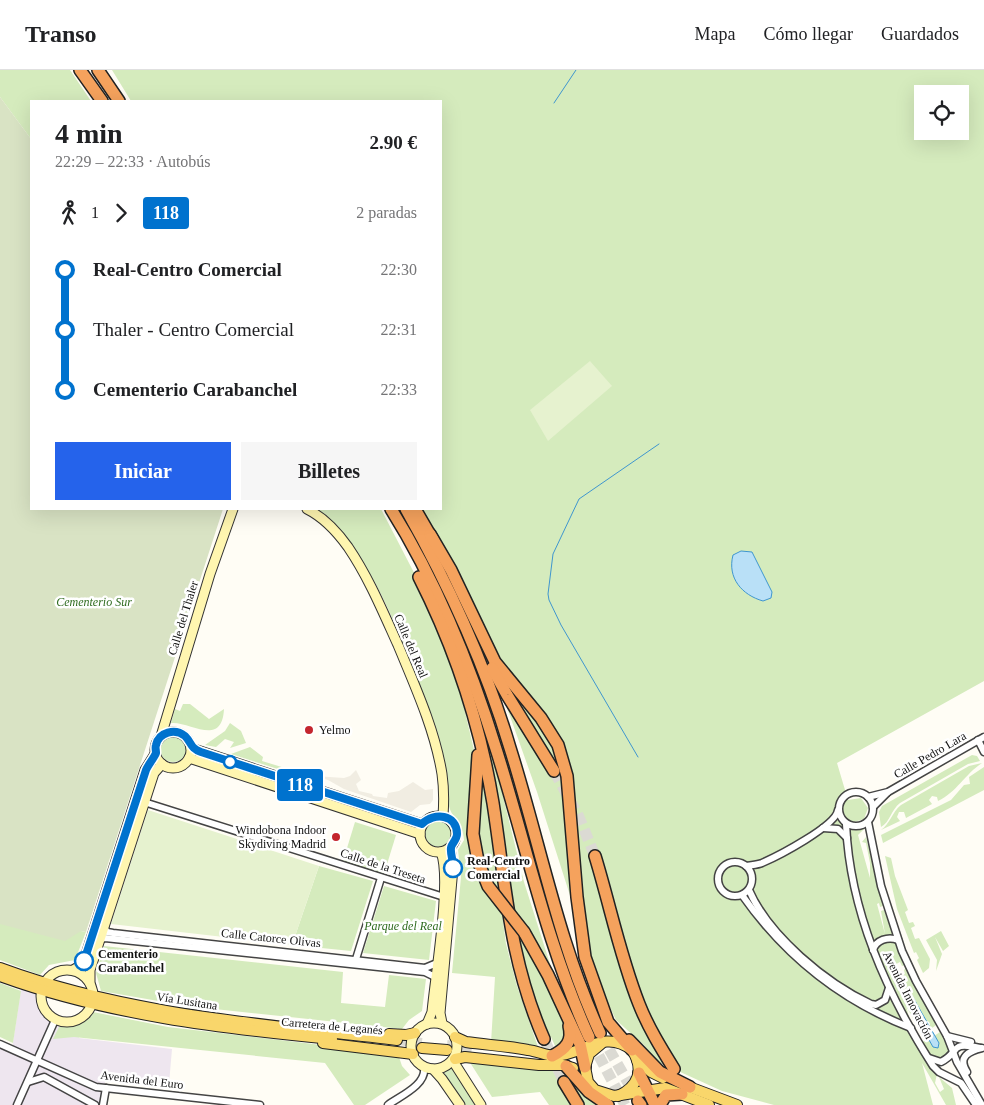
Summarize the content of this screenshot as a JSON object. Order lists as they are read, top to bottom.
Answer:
{
  "streets": {
    "main road": ["Vía Lusitana", "Carretera de Leganés"],
    "street": [
      "Calle del Thaler",
      "Calle del Real",
      "Calle Pedro Lara",
      "Calle de la Treseta",
      "Calle Catorce Olivas",
      "Avenida Innovación",
      "Avenida del Euro"
    ]
  },
  "crossings": [
    ["Calle Pedro Lara", "Avenida Innovación"],
    ["Vía Lusitana", "Carretera de Leganés"]
  ],
  "parks": ["Cementerio Sur", "Parque del Real"],
  "places": [
    "Yelmo",
    "Windobona Indoor Skydiving Madrid",
    "Real-Centro Comercial",
    "Cementerio Carabanchel"
  ],
  "lines": ["bus line 118"],
  "page": {
    "header": "Transo",
    "nav": ["Mapa", "Cómo llegar", "Guardados"],
    "on_map": "118",
    "heading": ["4 min", "22:29 – 22:33 · Autobús", "2.90 €"],
    "legs": ["1", "118", "2 paradas"],
    "list": [
      {
        "name": "Real-Centro Comercial",
        "value": "22:30"
      },
      {
        "name": "Thaler - Centro Comercial",
        "value": "22:31"
      },
      {
        "name": "Cementerio Carabanchel",
        "value": "22:33"
      }
    ],
    "buttons": ["Iniciar", "Billetes"]
  }
}
